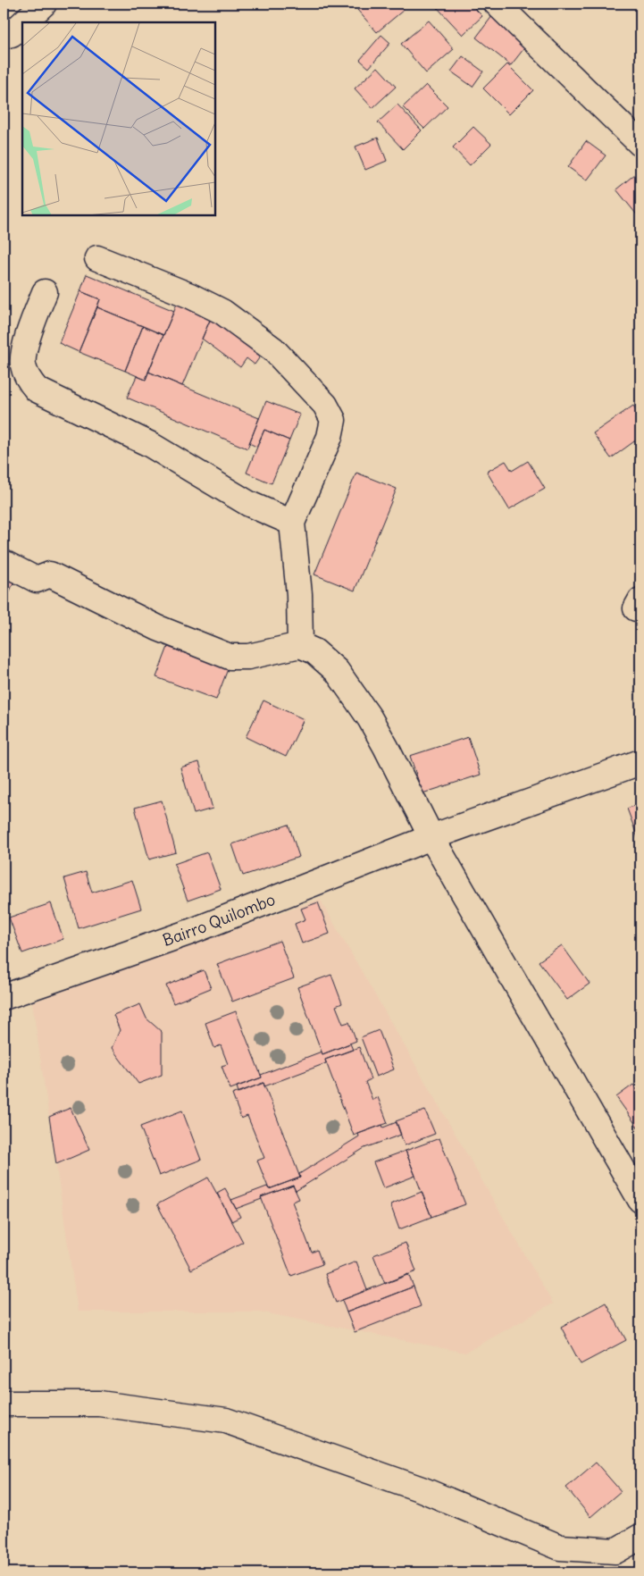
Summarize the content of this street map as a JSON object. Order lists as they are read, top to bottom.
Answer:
{
  "streets": {
    "street": ["Bairro Quilombo"]
  }
}
